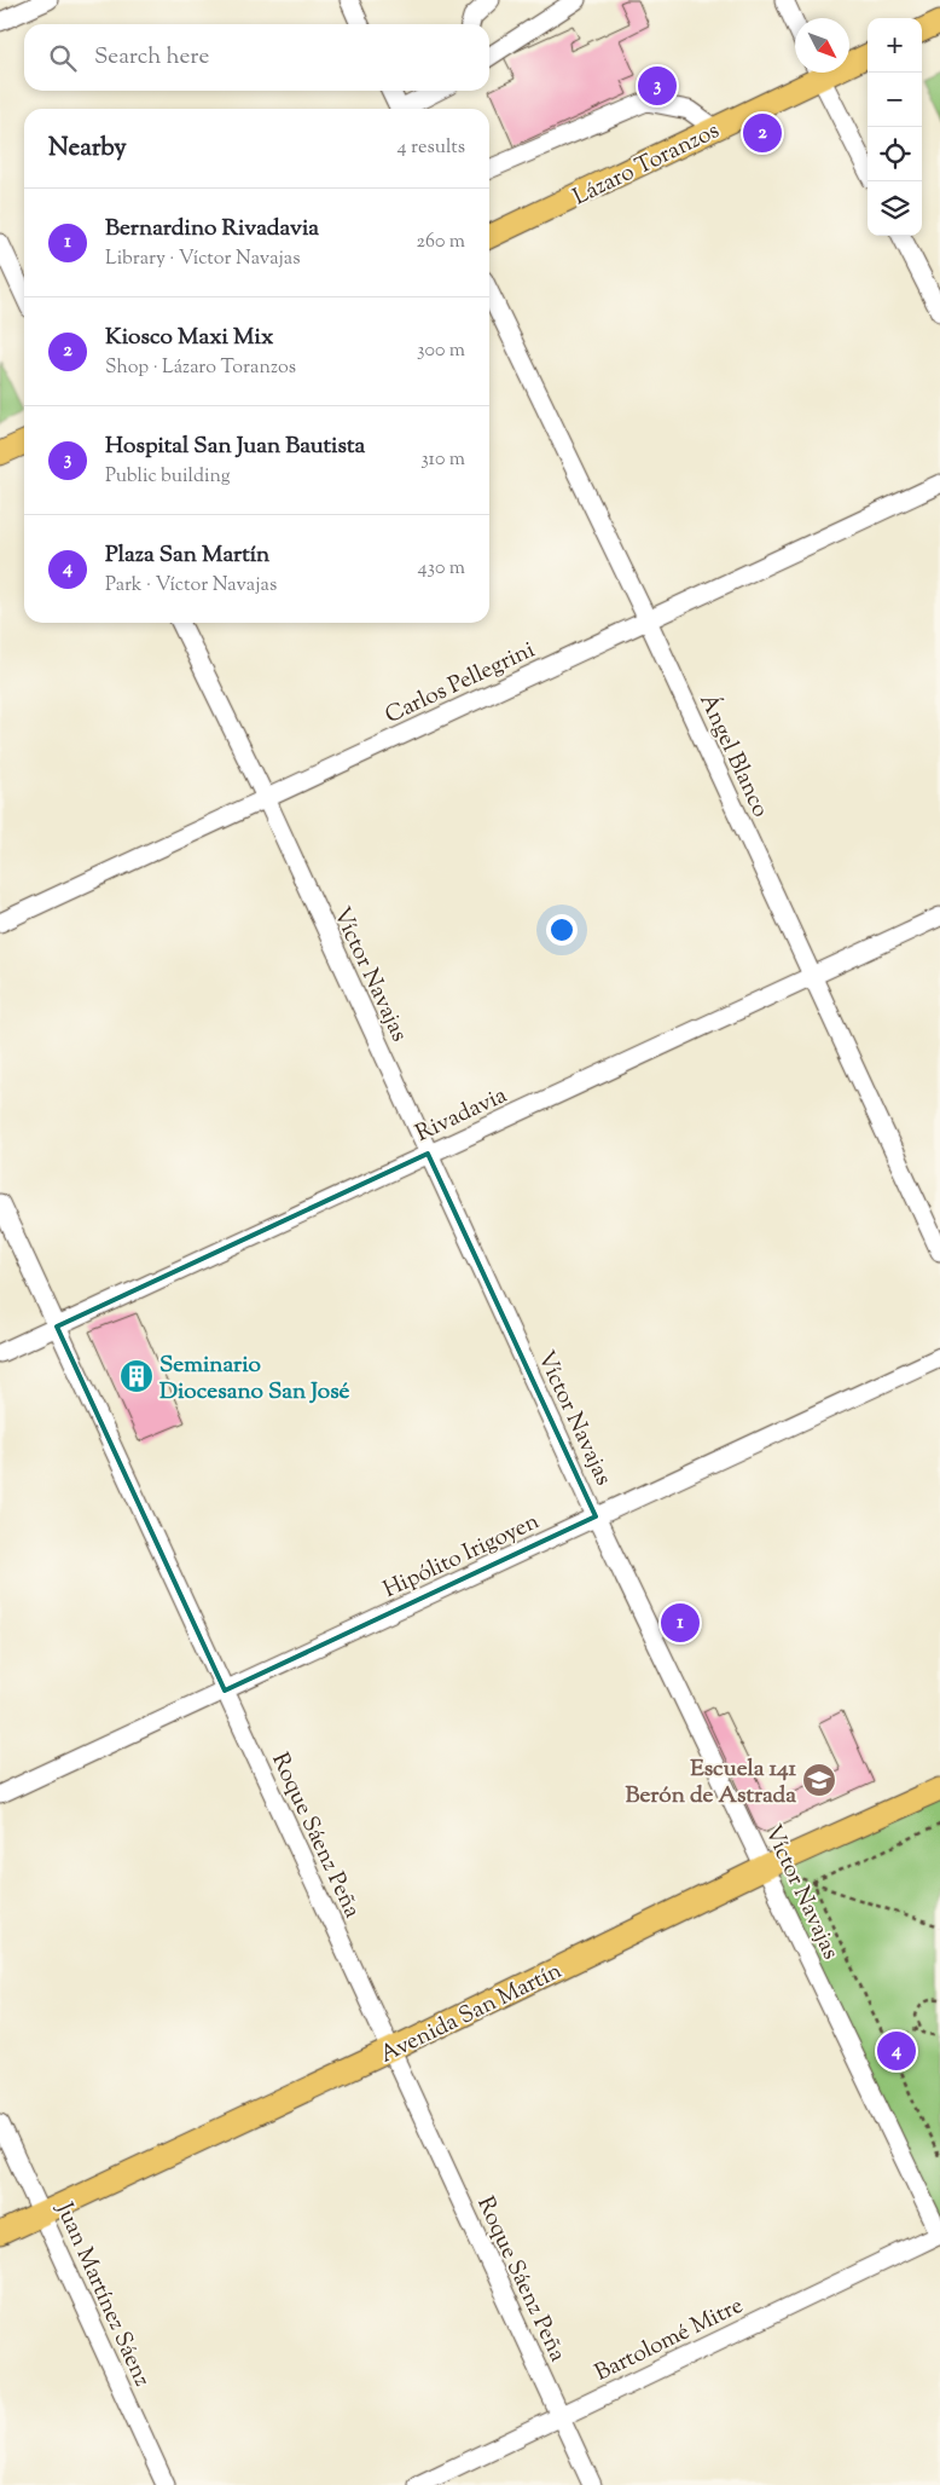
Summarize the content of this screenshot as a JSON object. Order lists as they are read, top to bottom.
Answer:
{
  "streets": {
    "main road": ["Lázaro Toranzos", "Avenida San Martín"],
    "street": [
      "Carlos Pellegrini",
      "Ángel Blanco",
      "Víctor Navajas",
      "Rivadavia",
      "Hipólito Irigoyen",
      "Roque Sáenz Peña",
      "Juan Martínez Sáenz",
      "Bartolomé Mitre"
    ]
  },
  "crossings": [
    ["Carlos Pellegrini", "Ángel Blanco"],
    ["Carlos Pellegrini", "Víctor Navajas"],
    ["Ángel Blanco", "Rivadavia"],
    ["Víctor Navajas", "Rivadavia"],
    ["Víctor Navajas", "Hipólito Irigoyen"],
    ["Víctor Navajas", "Avenida San Martín"],
    ["Víctor Navajas", "Bartolomé Mitre"],
    ["Rivadavia", "Roque Sáenz Peña"],
    ["Hipólito Irigoyen", "Roque Sáenz Peña"],
    ["Roque Sáenz Peña", "Avenida San Martín"],
    ["Roque Sáenz Peña", "Bartolomé Mitre"],
    ["Avenida San Martín", "Juan Martínez Sáenz"]
  ],
  "places": {
    "building": ["Seminario Diocesano San José"],
    "school or university": ["Escuela 141 Berón de Astrada"]
  },
  "north": "bottom right",
  "page": {
    "map_buttons": ["+", "−"],
    "search": "Search here",
    "pins": [
      "3",
      "2",
      "1",
      "4"
    ],
    "heading": ["Nearby", "4 results"],
    "list": [
      {
        "mark": "1",
        "name": "Bernardino Rivadavia",
        "note": "Library · Víctor Navajas",
        "value": "260 m"
      },
      {
        "mark": "2",
        "name": "Kiosco Maxi Mix",
        "note": "Shop · Lázaro Toranzos",
        "value": "300 m"
      },
      {
        "mark": "3",
        "name": "Hospital San Juan Bautista",
        "note": "Public building",
        "value": "310 m"
      },
      {
        "mark": "4",
        "name": "Plaza San Martín",
        "note": "Park · Víctor Navajas",
        "value": "430 m"
      }
    ]
  }
}
